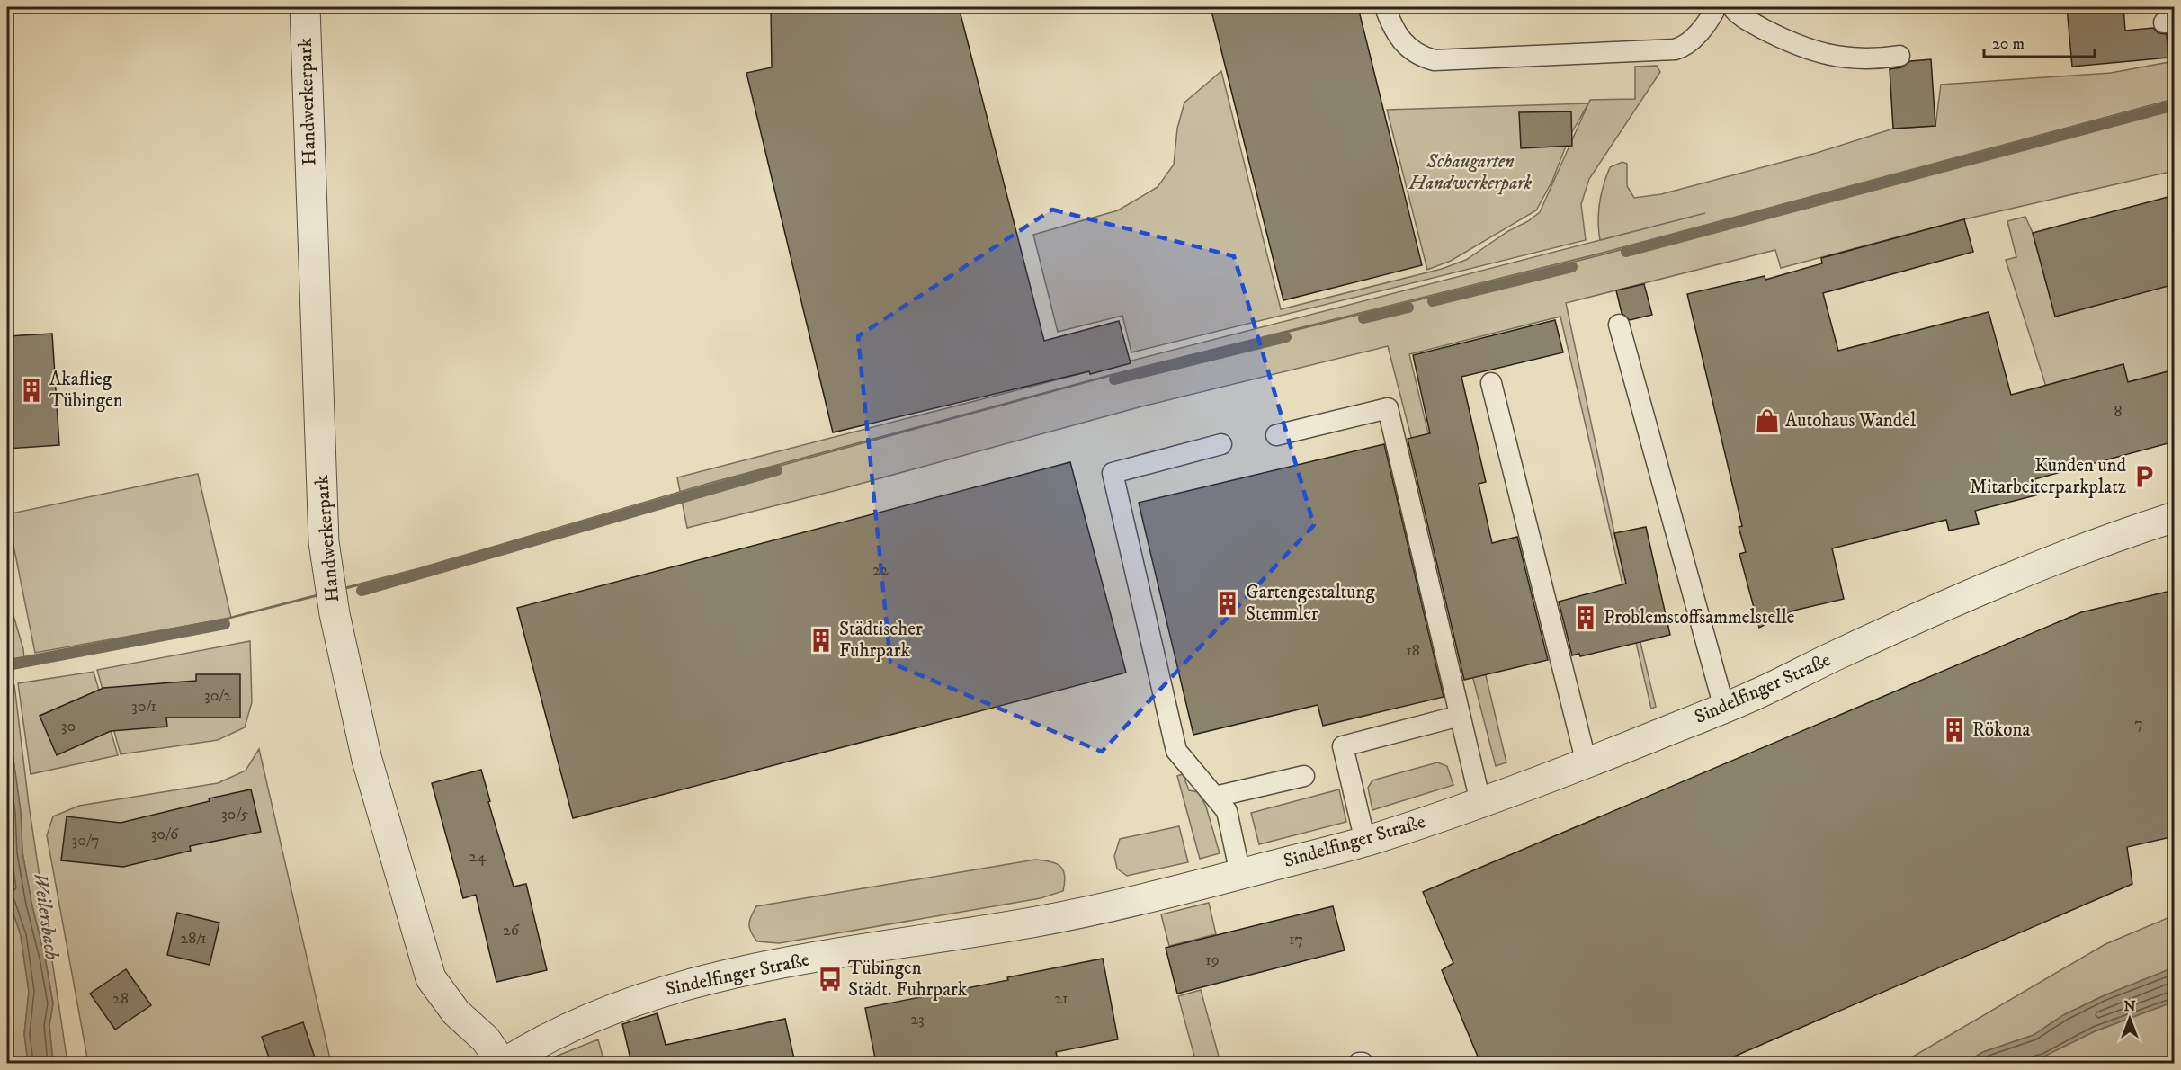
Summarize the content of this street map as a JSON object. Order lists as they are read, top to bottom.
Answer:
{
  "streets": {
    "street": ["Handwerkerpark", "Sindelfinger Straße"]
  },
  "crossings": [
    ["Handwerkerpark", "Sindelfinger Straße"]
  ],
  "water": ["Weilersbach"],
  "parks": ["Schaugarten Handwerkerpark"],
  "places": {
    "building": [
      "Akaflieg Tübingen",
      "Gartengestaltung Stemmler",
      "Problemstoffsammelstelle",
      "Städtischer Fuhrpark",
      "Rökona"
    ],
    "shop": ["Autohaus Wandel"],
    "parking": ["Kunden und Mitarbeiterparkplatz"],
    "bus stop": ["Tübingen Städt. Fuhrpark"]
  },
  "house_numbers": [
    "8",
    "22",
    "18",
    "30/2",
    "30/1",
    "7",
    "30",
    "30/5",
    "30/6",
    "30/7",
    "24",
    "26",
    "28/1",
    "17",
    "19",
    "28",
    "21",
    "23"
  ],
  "scale_bar": "20 m",
  "north": "top"
}
